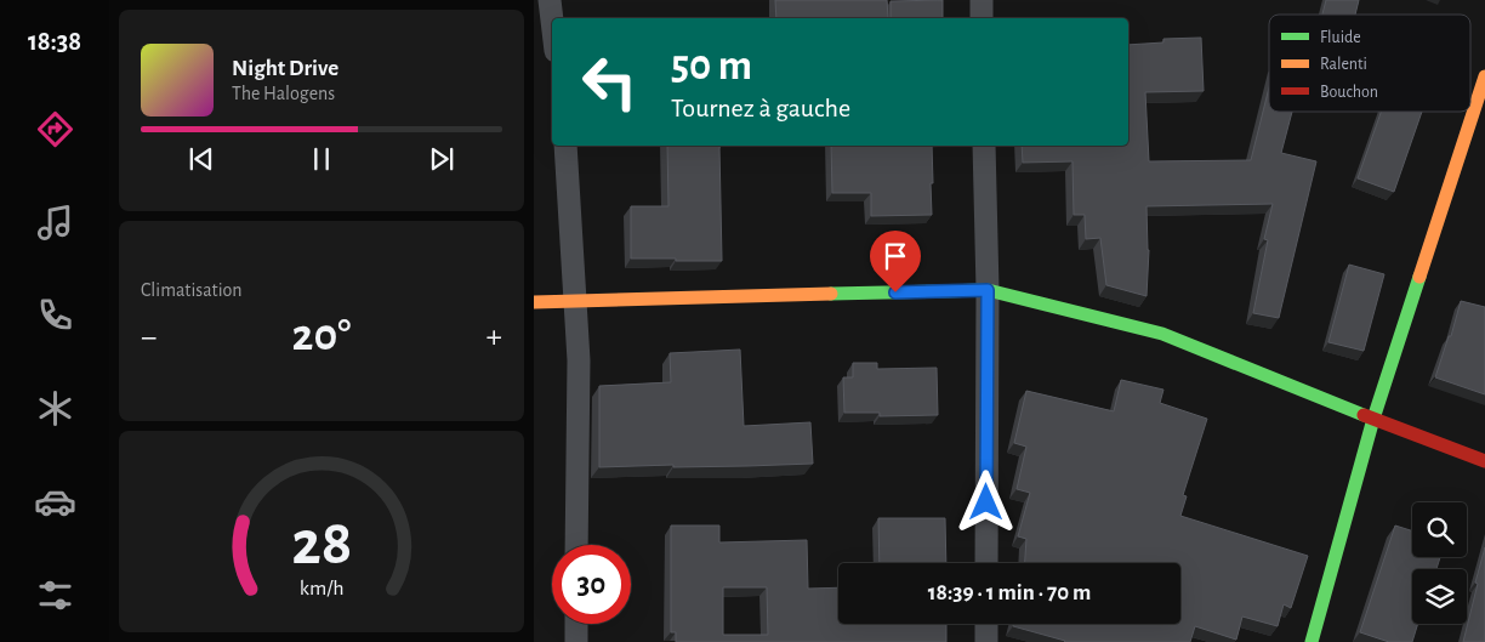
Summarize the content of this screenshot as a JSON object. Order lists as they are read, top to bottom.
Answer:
{
  "legend": ["Fluide", "Ralenti", "Bouchon"],
  "page": {
    "tabs": "18:38",
    "turn": ["50 m", "Tournez à gauche"],
    "song": ["Night Drive", "The Halogens"],
    "tile": "Climatisation",
    "heat": ["−", "20°", "+"],
    "limit": "30",
    "trip": "18:39 · 1 min · 70 m",
    "gauge": ["28", "km/h"]
  }
}
